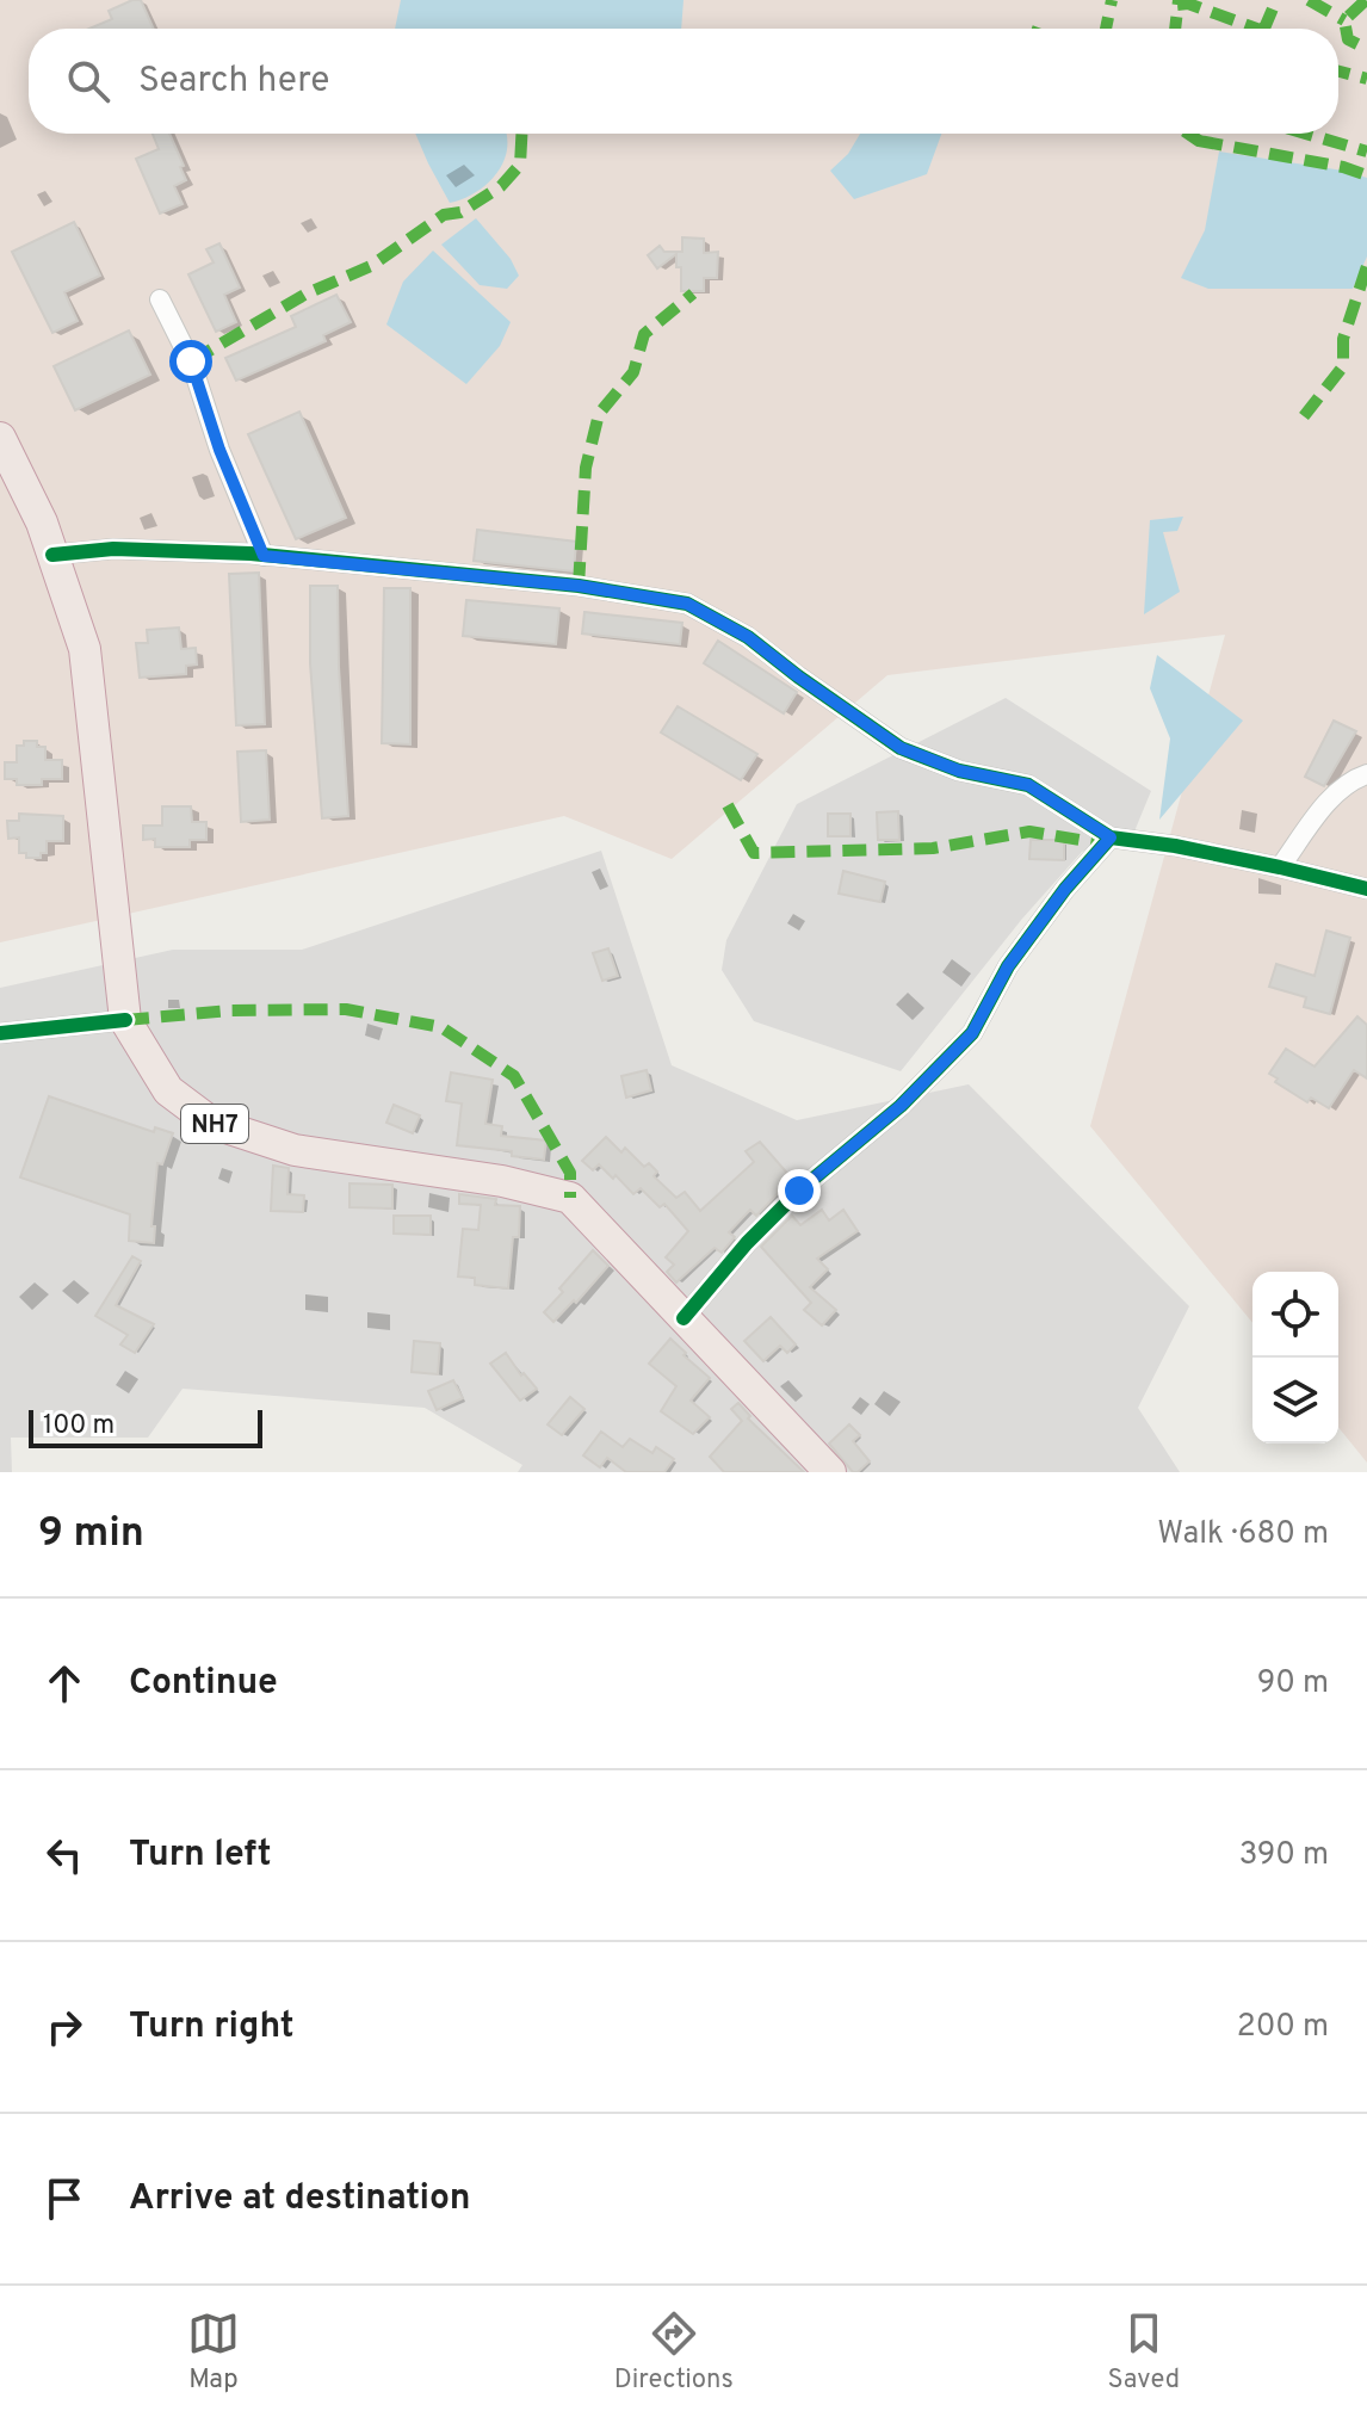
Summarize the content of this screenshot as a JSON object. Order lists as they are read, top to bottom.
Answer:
{
  "streets": {
    "highway": ["NH7"]
  },
  "scale_bar": "100 m",
  "page": {
    "search": "Search here",
    "scale": "100 m",
    "heading": ["9 min", "Walk · 680 m"],
    "list": [
      ["Continue", "90 m"],
      ["Turn left", "390 m"],
      ["Turn right", "200 m"],
      "Arrive at destination"
    ],
    "nav": ["Map", "Directions", "Saved"]
  }
}
